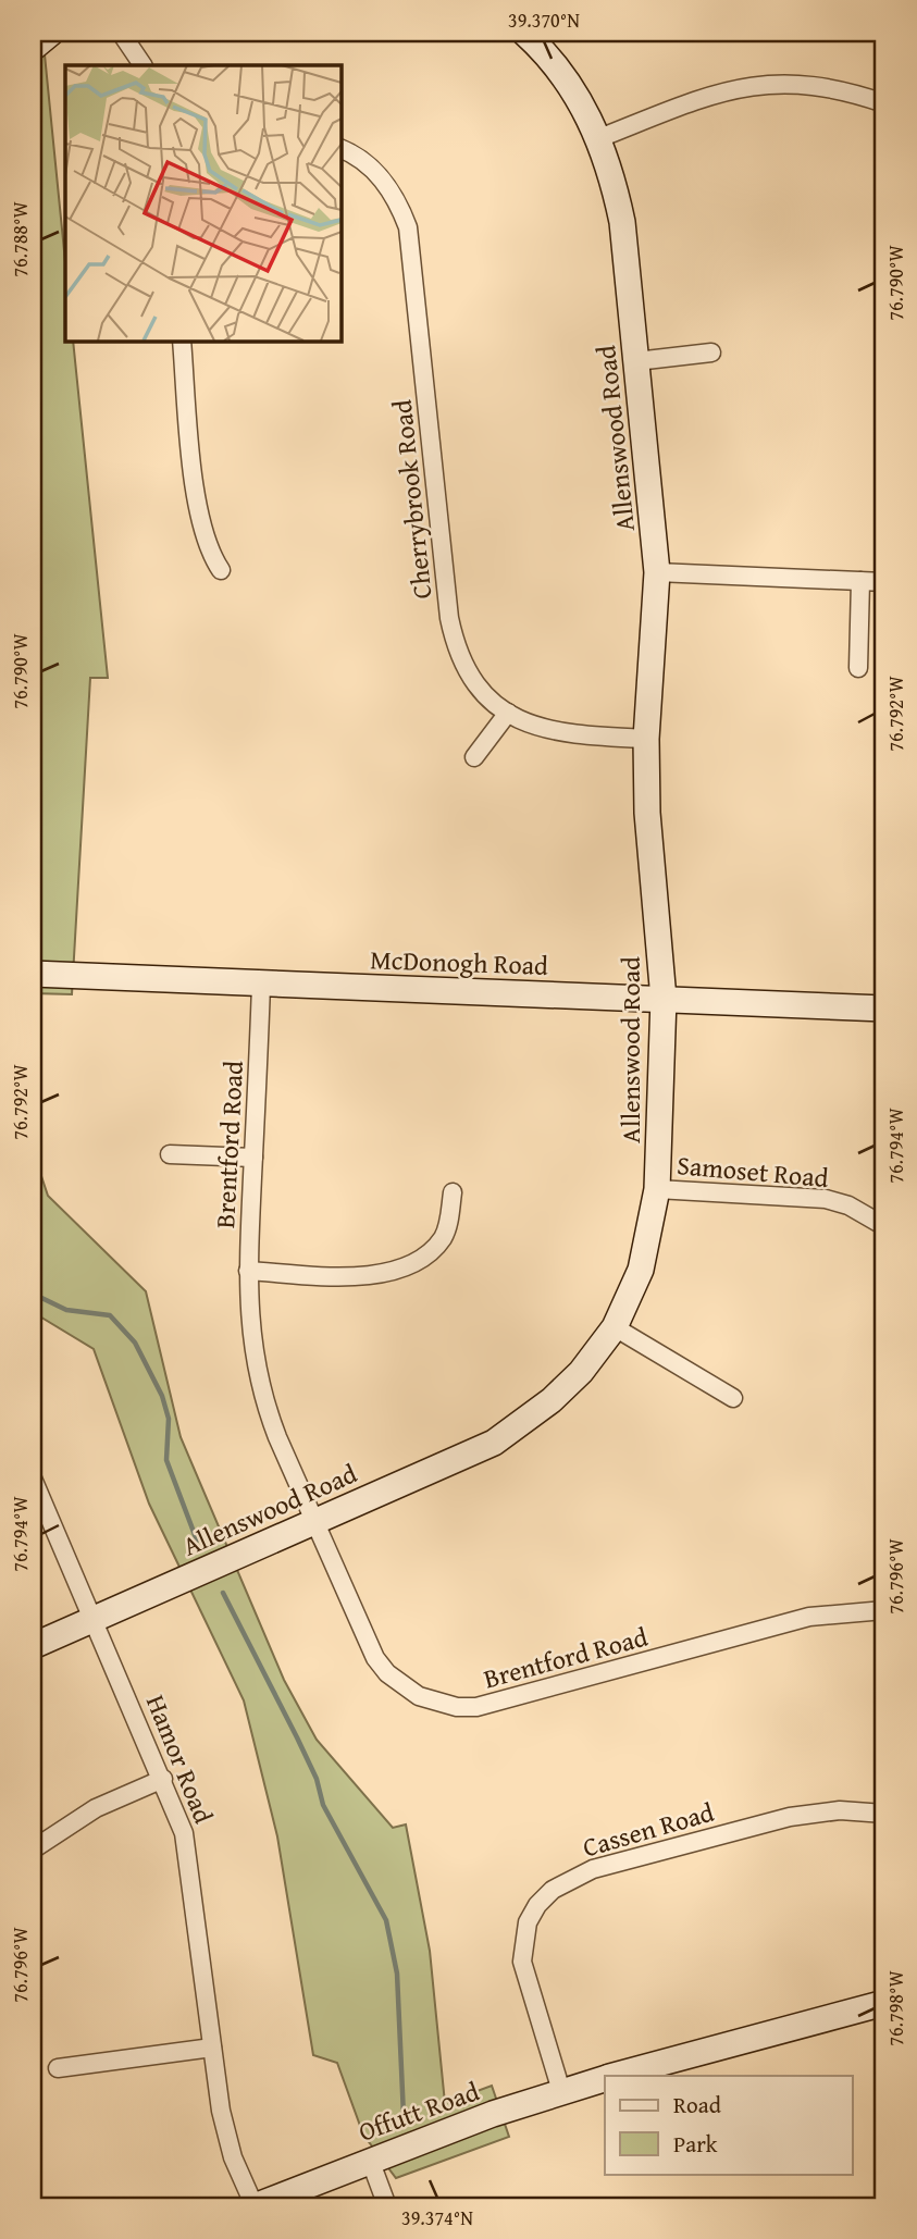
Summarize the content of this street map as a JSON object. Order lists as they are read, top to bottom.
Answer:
{
  "streets": {
    "street": [
      "Allenswood Road",
      "Cherrybrook Road",
      "McDonogh Road",
      "Brentford Road",
      "Samoset Road",
      "Hamor Road",
      "Cassen Road",
      "Offutt Road"
    ]
  },
  "crossings": [
    ["Allenswood Road", "Cherrybrook Road"],
    ["Allenswood Road", "McDonogh Road"],
    ["Allenswood Road", "Brentford Road"],
    ["Allenswood Road", "Samoset Road"],
    ["Allenswood Road", "Hamor Road"],
    ["McDonogh Road", "Brentford Road"],
    ["Hamor Road", "Offutt Road"],
    ["Cassen Road", "Offutt Road"]
  ],
  "legend": ["Road", "Park"],
  "coordinates": [
    "39.370°N",
    "76.788°W",
    "76.790°W",
    "76.792°W",
    "76.794°W",
    "76.796°W",
    "76.798°W",
    "39.374°N"
  ]
}
